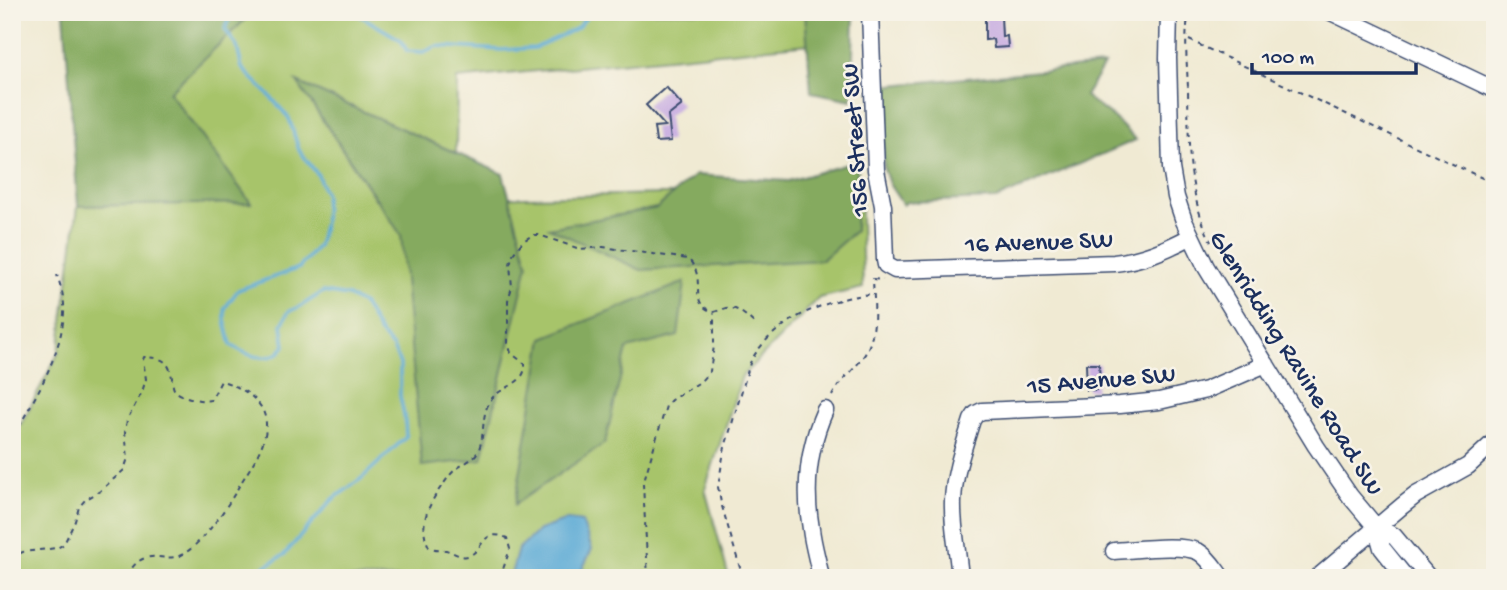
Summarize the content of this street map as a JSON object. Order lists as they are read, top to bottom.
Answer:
{
  "streets": {
    "street": [
      "156 Street SW",
      "16 Avenue SW",
      "Glenridding Ravine Road SW",
      "15 Avenue SW"
    ]
  },
  "crossings": [
    ["156 Street SW", "16 Avenue SW"],
    ["16 Avenue SW", "Glenridding Ravine Road SW"],
    ["Glenridding Ravine Road SW", "15 Avenue SW"]
  ],
  "scale_bar": "100 m"
}
